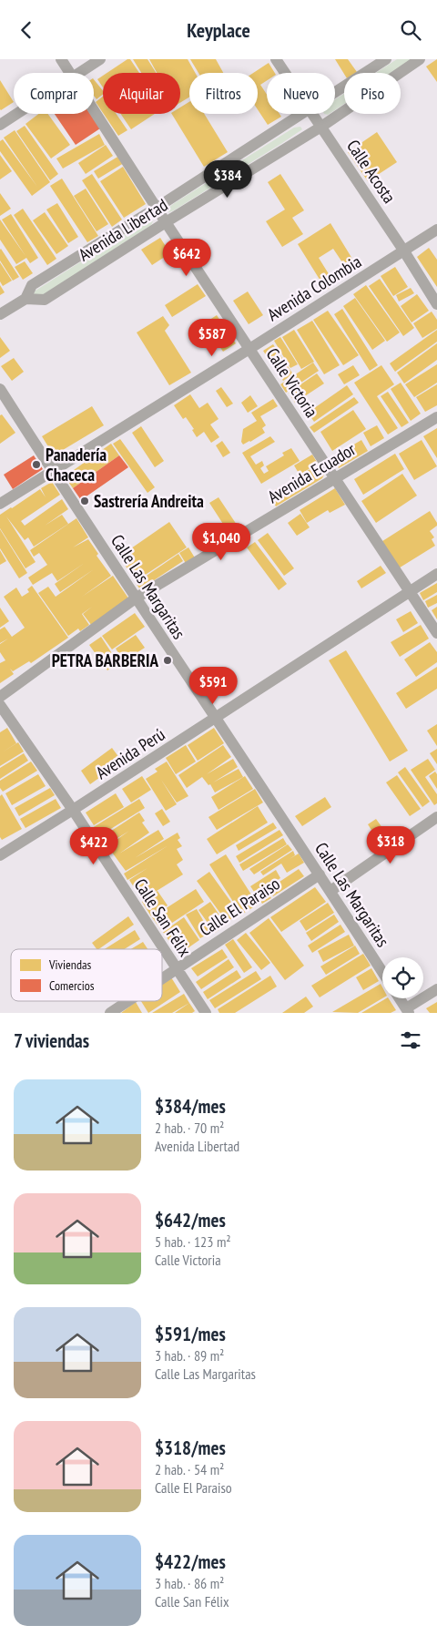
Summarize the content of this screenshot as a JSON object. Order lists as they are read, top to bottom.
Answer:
{
  "streets": {
    "street": [
      "Calle Acosta",
      "Avenida Libertad",
      "Avenida Colombia",
      "Calle Victoria",
      "Avenida Ecuador",
      "Calle Las Margaritas",
      "Avenida Perú",
      "Calle El Paraiso",
      "Calle San Félix"
    ]
  },
  "crossings": [
    ["Calle Acosta", "Avenida Libertad"],
    ["Calle Acosta", "Avenida Colombia"],
    ["Avenida Libertad", "Calle Victoria"],
    ["Avenida Colombia", "Calle Victoria"],
    ["Avenida Colombia", "Calle Las Margaritas"],
    ["Calle Victoria", "Avenida Ecuador"],
    ["Calle Victoria", "Avenida Perú"],
    ["Avenida Ecuador", "Calle Las Margaritas"],
    ["Calle Las Margaritas", "Avenida Perú"],
    ["Calle Las Margaritas", "Calle El Paraiso"],
    ["Avenida Perú", "Calle San Félix"],
    ["Calle El Paraiso", "Calle San Félix"]
  ],
  "places": ["Panadería Chaceca", "Sastrería Andreita", "PETRA BARBERIA"],
  "legend": ["Viviendas", "Comercios"],
  "page": {
    "header": "Keyplace",
    "chip": [
      "Comprar",
      "Alquilar",
      "Filtros",
      "Nuevo",
      "Piso"
    ],
    "price": [
      "$384",
      "$642",
      "$587",
      "$1,040",
      "$591",
      "$318",
      "$422"
    ],
    "heading": "7 viviendas",
    "list": [
      {
        "name": "$384/mes",
        "note": "2 hab. · 70 m² · Avenida Libertad"
      },
      {
        "name": "$642/mes",
        "note": "5 hab. · 123 m² · Calle Victoria"
      },
      {
        "name": "$591/mes",
        "note": "3 hab. · 89 m² · Calle Las Margaritas"
      },
      {
        "name": "$318/mes",
        "note": "2 hab. · 54 m² · Calle El Paraiso"
      },
      {
        "name": "$422/mes",
        "note": "3 hab. · 86 m² · Calle San Félix"
      }
    ]
  }
}
